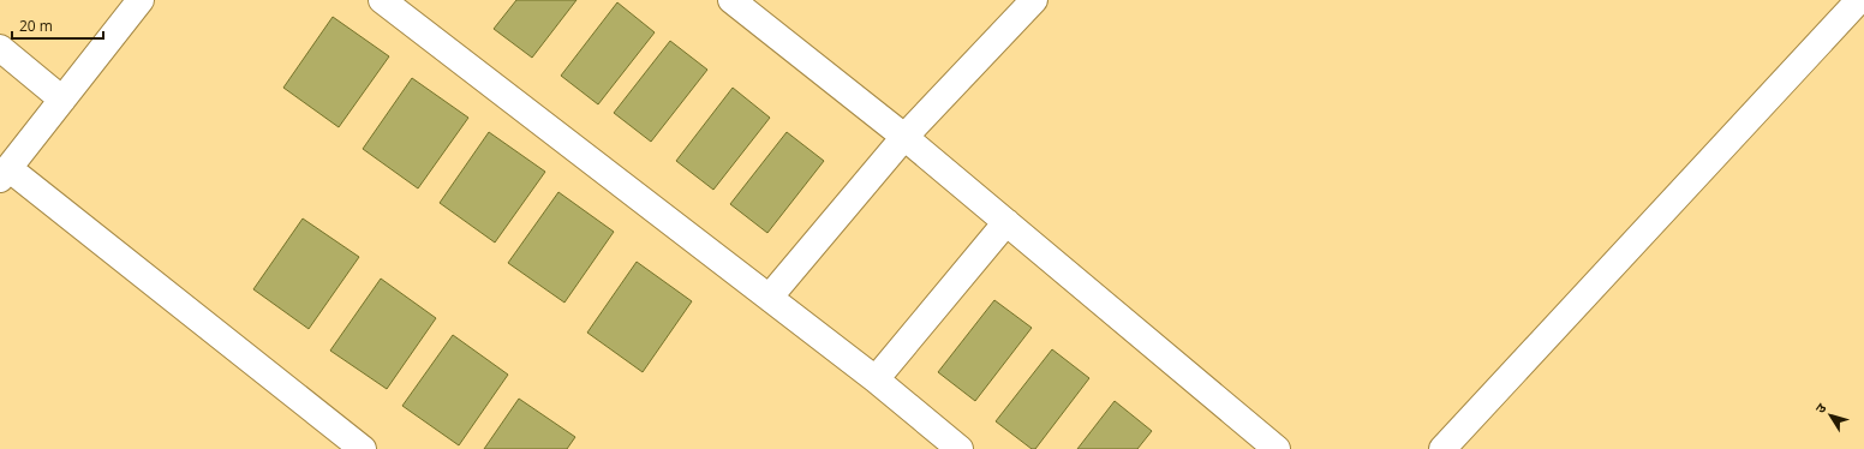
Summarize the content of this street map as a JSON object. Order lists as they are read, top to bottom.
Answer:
{
  "scale_bar": "20 m",
  "north": "top left"
}
